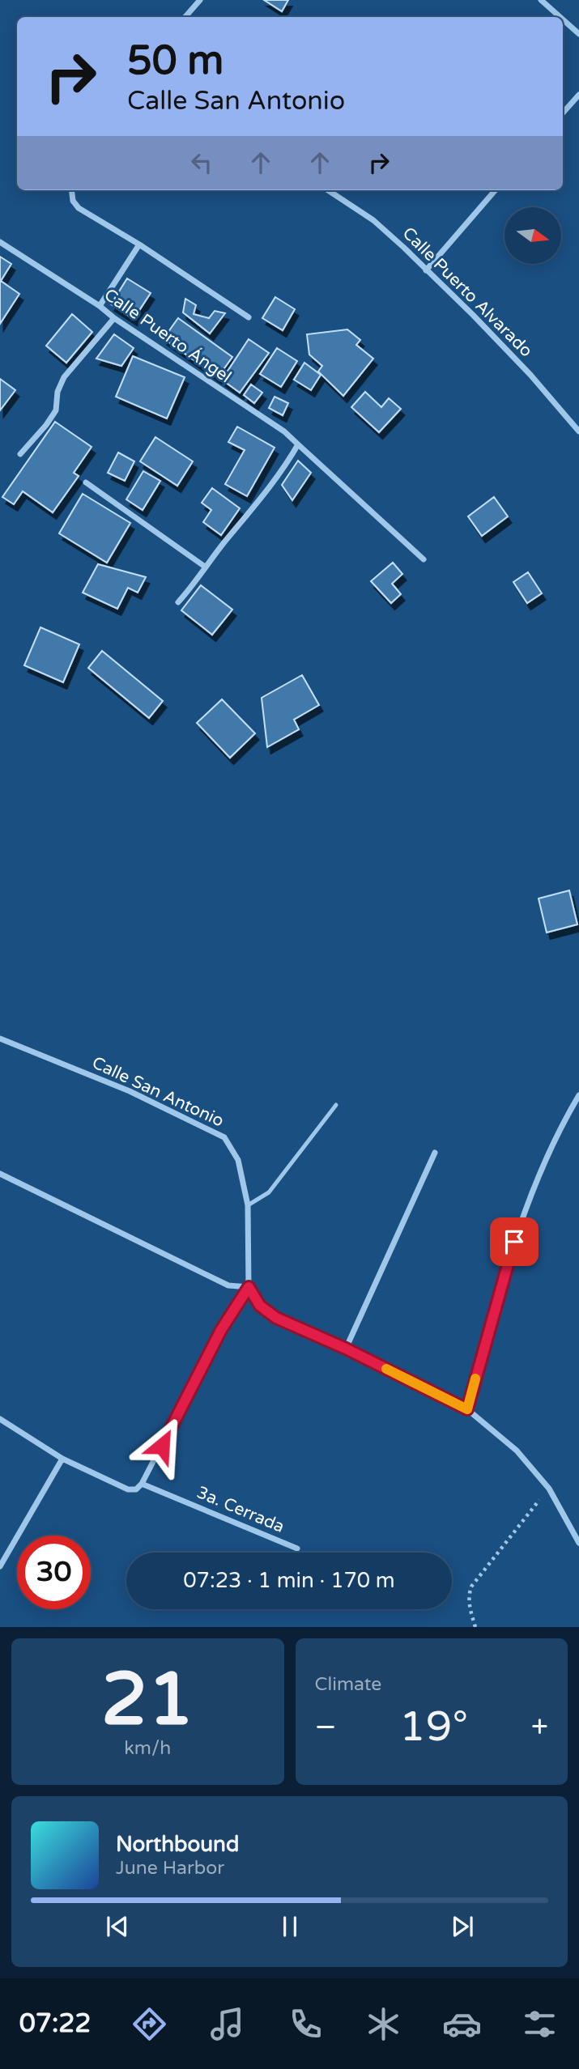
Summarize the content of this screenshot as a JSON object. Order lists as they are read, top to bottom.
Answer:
{
  "streets": {
    "street": [
      "Calle Puerto Alvarado",
      "Calle Puerto Ángel",
      "Calle San Antonio",
      "3a. Cerrada"
    ]
  },
  "north": "right",
  "page": {
    "turn": ["50 m", "Calle San Antonio"],
    "limit": "30",
    "trip": "07:23 · 1 min · 170 m",
    "tile": [
      ["21", "km/h"],
      "Climate"
    ],
    "heat": ["−", "19°", "+"],
    "song": ["Northbound", "June Harbor"],
    "tabs": "07:22"
  }
}
